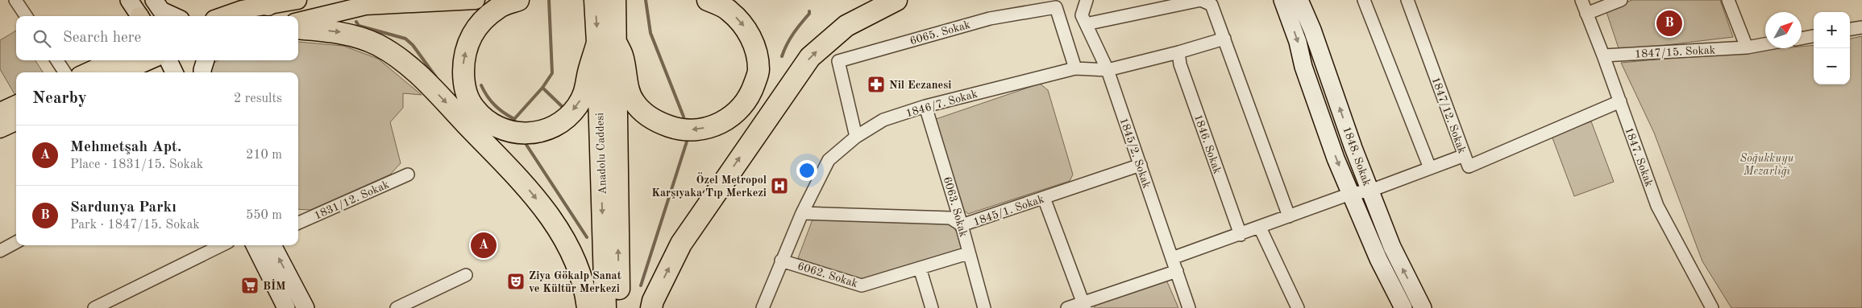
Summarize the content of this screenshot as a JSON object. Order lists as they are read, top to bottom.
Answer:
{
  "streets": {
    "highway": ["Anadolu Caddesi"],
    "main road": ["1848. Sokak"],
    "street": [
      "6065. Sokak",
      "1847/15. Sokak",
      "1846/7. Sokak",
      "1847/12. Sokak",
      "1846. Sokak",
      "1845/2. Sokak",
      "1847. Sokak",
      "1831/12. Sokak",
      "6063. Sokak",
      "1845/1. Sokak",
      "6062. Sokak"
    ]
  },
  "crossings": [
    ["6065. Sokak", "1846/7. Sokak"],
    ["1847/15. Sokak", "1847. Sokak"],
    ["1846/7. Sokak", "1846. Sokak"],
    ["1846/7. Sokak", "1845/2. Sokak"],
    ["1846/7. Sokak", "6063. Sokak"],
    ["1846/7. Sokak", "1845/1. Sokak"],
    ["1846/7. Sokak", "6062. Sokak"],
    ["1847/12. Sokak", "1847. Sokak"],
    ["1845/2. Sokak", "1845/1. Sokak"],
    ["6063. Sokak", "1845/1. Sokak"],
    ["6063. Sokak", "6062. Sokak"]
  ],
  "parks": ["Soğukkuyu Mezarlığı"],
  "places": {
    "pharmacy": ["Nil Eczanesi"],
    "hospital": ["Özel Metropol Karşıyaka Tıp Merkezi"],
    "theatre": ["Ziya Gökalp Sanat ve Kültür Merkezi"],
    "supermarket": ["BİM"]
  },
  "north": "top right",
  "page": {
    "pins": ["B", "A"],
    "map_buttons": ["+", "−"],
    "search": "Search here",
    "heading": ["Nearby", "2 results"],
    "list": [
      {
        "mark": "A",
        "name": "Mehmetşah Apt.",
        "note": "Place · 1831/15. Sokak",
        "value": "210 m"
      },
      {
        "mark": "B",
        "name": "Sardunya Parkı",
        "note": "Park · 1847/15. Sokak",
        "value": "550 m"
      }
    ]
  }
}
